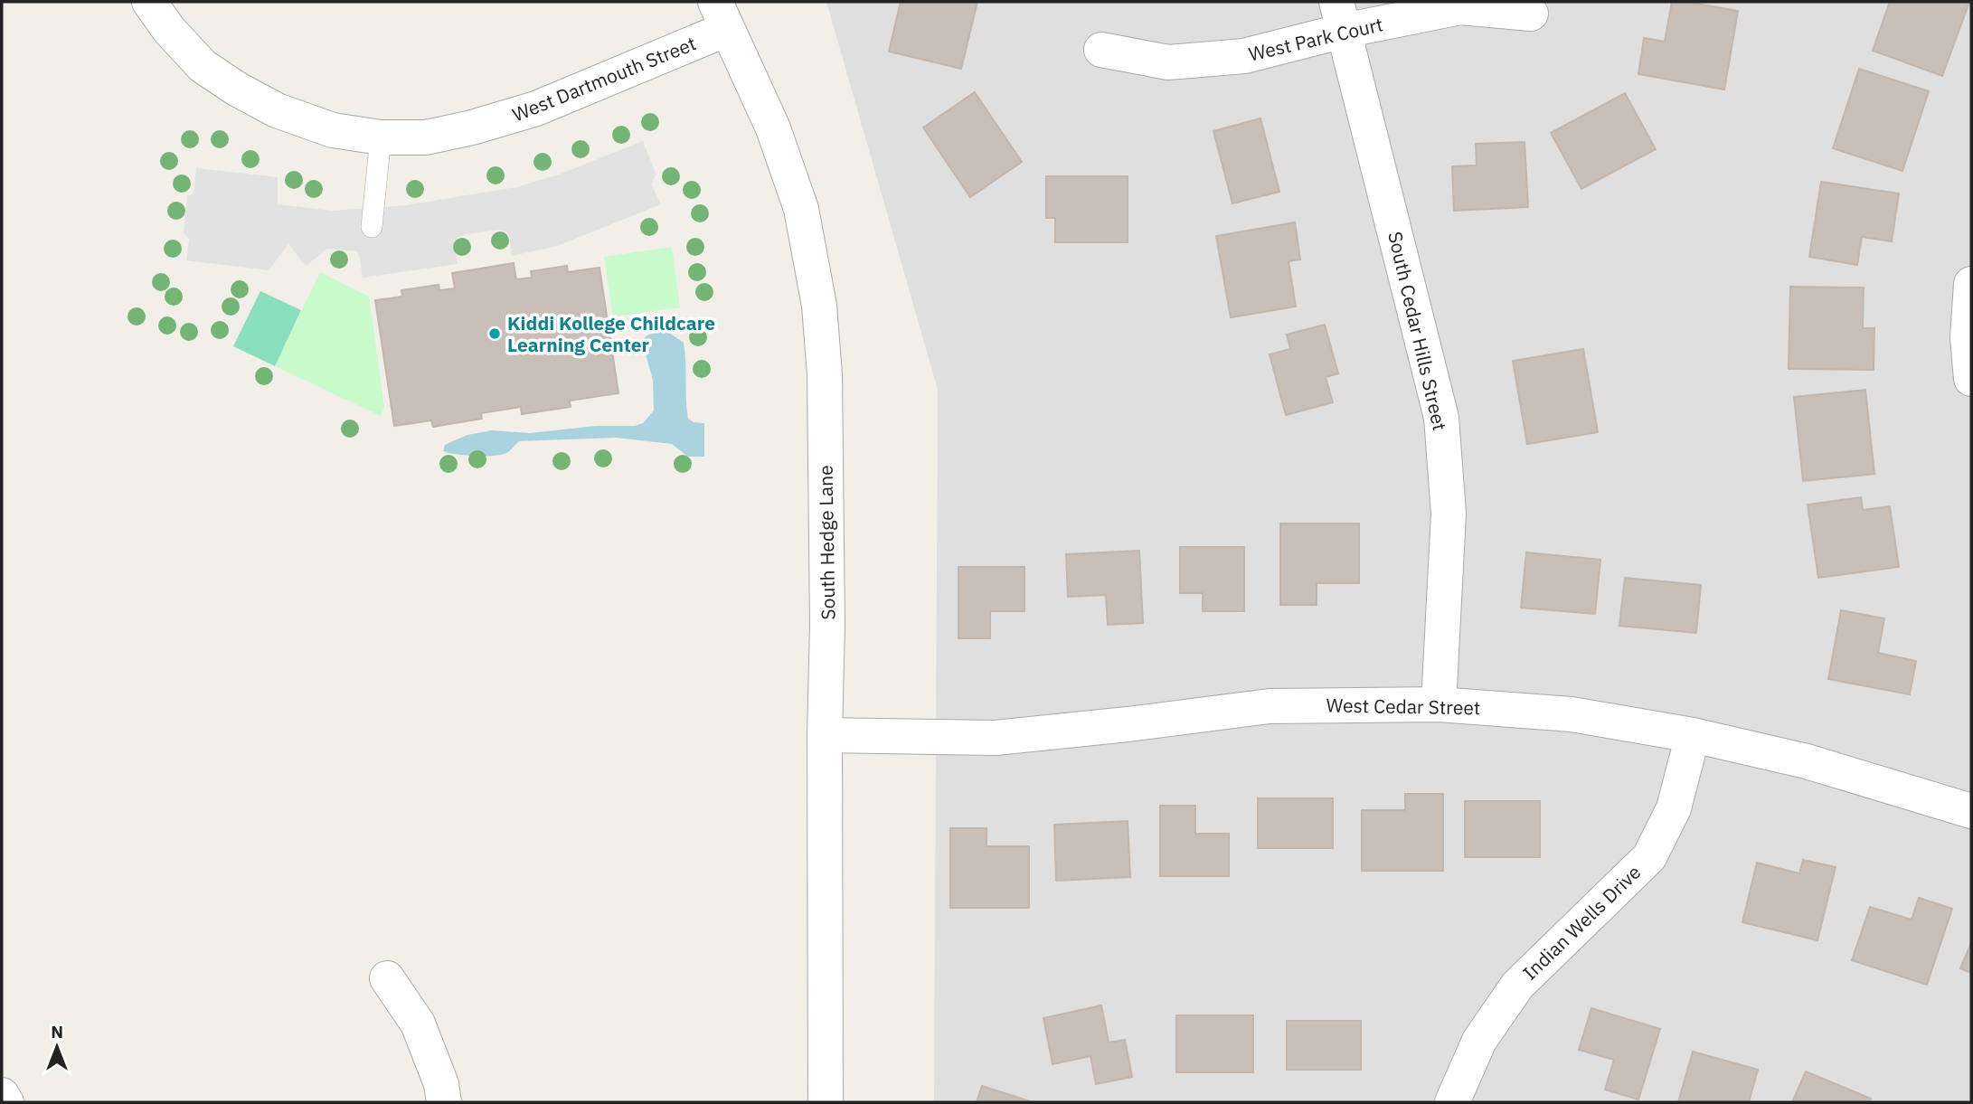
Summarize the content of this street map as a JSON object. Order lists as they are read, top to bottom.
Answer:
{
  "streets": {
    "street": [
      "West Park Court",
      "West Dartmouth Street",
      "South Cedar Hills Street",
      "South Hedge Lane",
      "West Cedar Street",
      "Indian Wells Drive"
    ]
  },
  "crossings": [
    ["West Park Court", "South Cedar Hills Street"],
    ["West Dartmouth Street", "South Hedge Lane"],
    ["South Cedar Hills Street", "West Cedar Street"],
    ["South Hedge Lane", "West Cedar Street"],
    ["West Cedar Street", "Indian Wells Drive"]
  ],
  "places": ["Kiddi Kollege Childcare Learning Center"],
  "north": "top"
}
